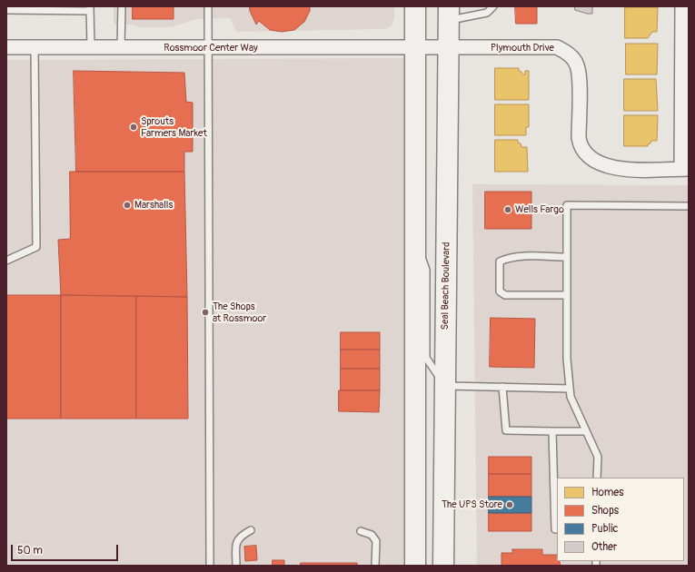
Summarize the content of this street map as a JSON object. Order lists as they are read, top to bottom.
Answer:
{
  "streets": {
    "main road": ["Seal Beach Boulevard"],
    "street": ["Rossmoor Center Way", "Plymouth Drive"]
  },
  "crossings": [
    ["Rossmoor Center Way", "Plymouth Drive"],
    ["Plymouth Drive", "Seal Beach Boulevard"]
  ],
  "places": [
    "Sprouts Farmers Market",
    "Marshalls",
    "Wells Fargo",
    "The Shops at Rossmoor",
    "The UPS Store"
  ],
  "legend": [
    "Homes",
    "Shops",
    "Public",
    "Other"
  ],
  "scale_bar": "50 m"
}
